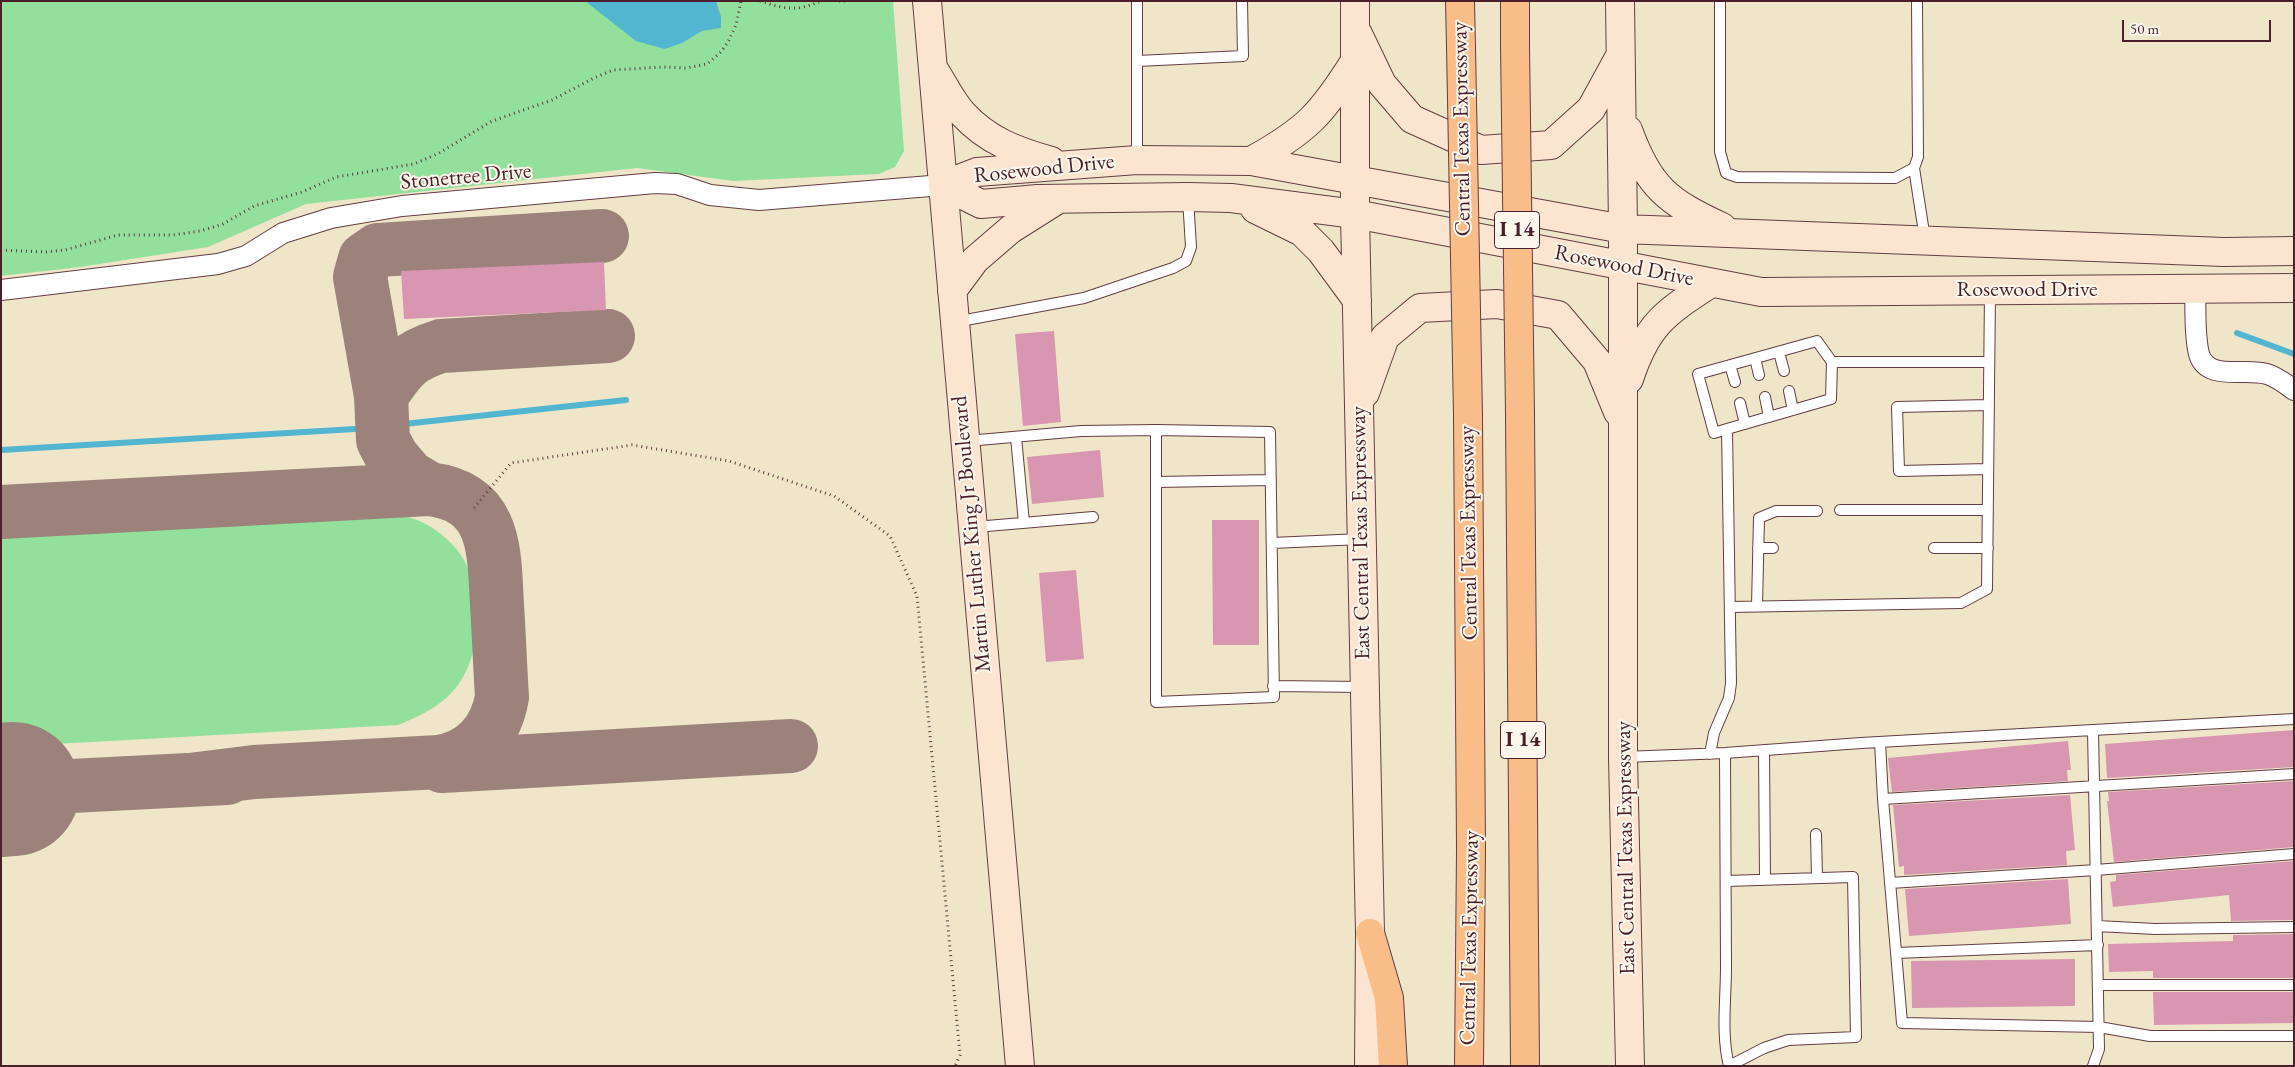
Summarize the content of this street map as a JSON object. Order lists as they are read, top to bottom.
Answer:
{
  "streets": {
    "highway": ["Central Texas Expressway", "I 14"],
    "main road": ["Rosewood Drive", "East Central Texas Expressway", "Martin Luther King Jr Boulevard"],
    "street": ["Stonetree Drive"]
  },
  "crossings": [
    ["Rosewood Drive", "Stonetree Drive"],
    ["Rosewood Drive", "East Central Texas Expressway"],
    ["Rosewood Drive", "Martin Luther King Jr Boulevard"],
    ["Stonetree Drive", "Martin Luther King Jr Boulevard"]
  ],
  "scale_bar": "50 m"
}
